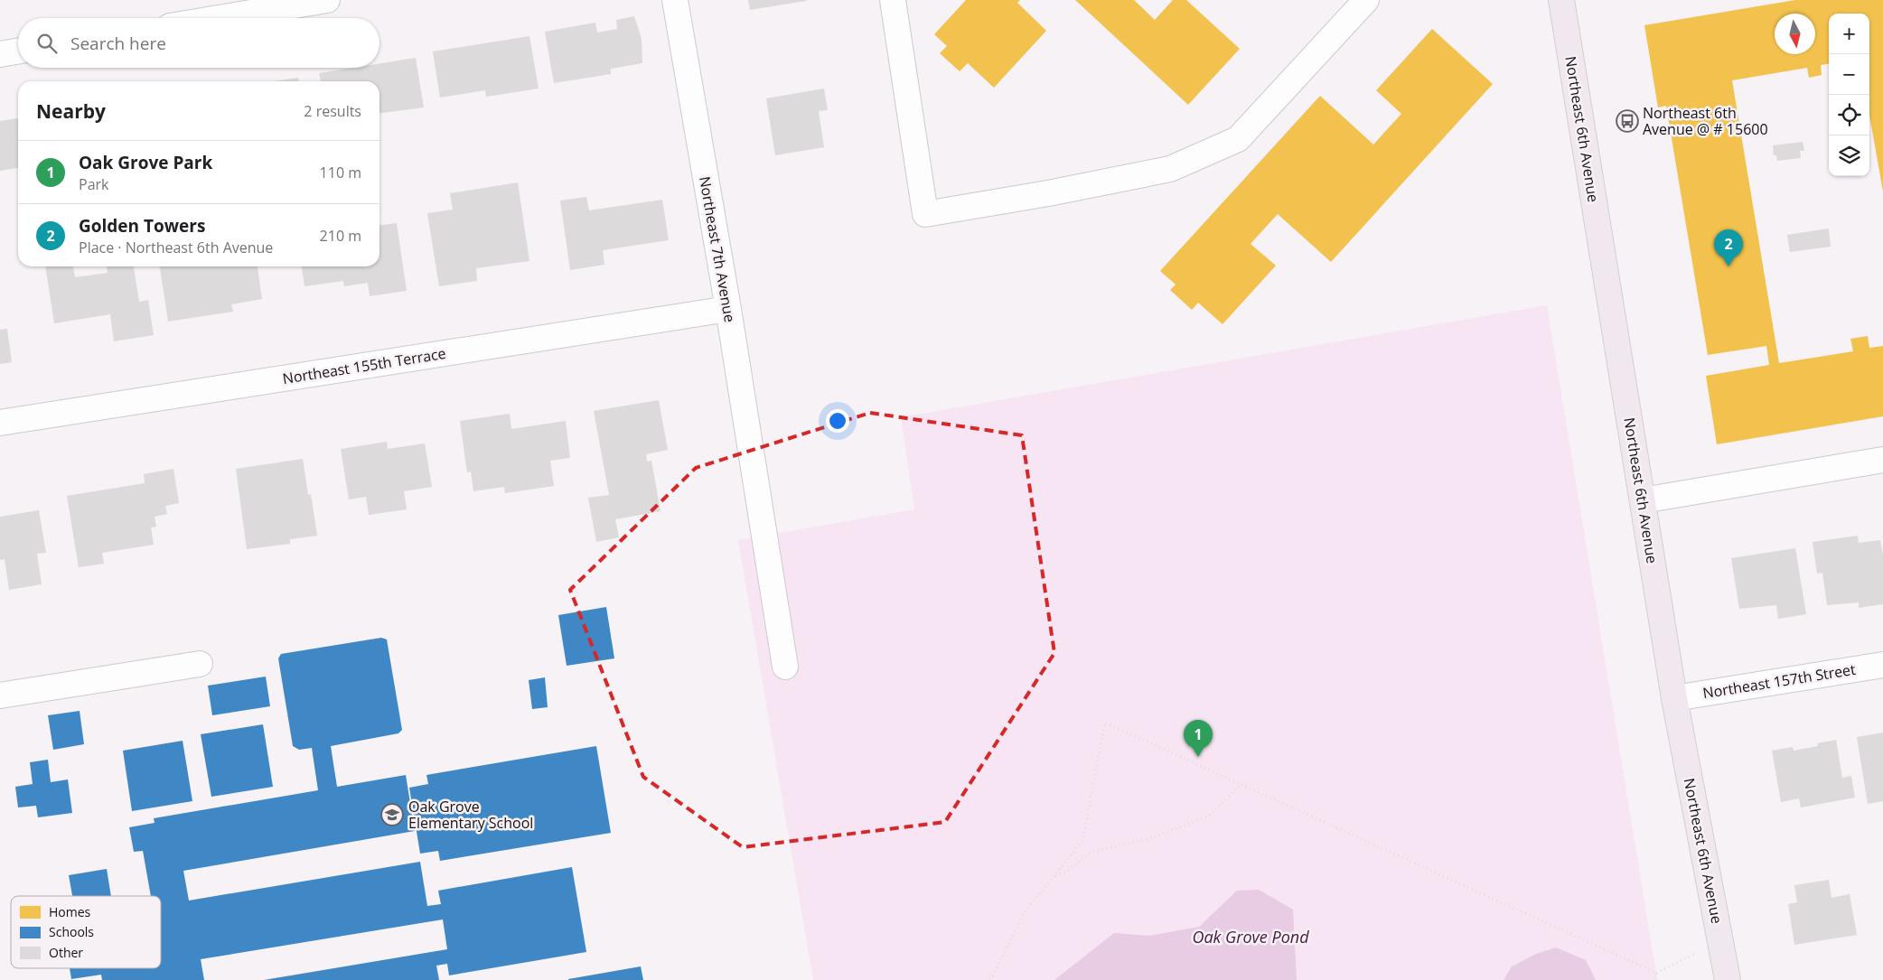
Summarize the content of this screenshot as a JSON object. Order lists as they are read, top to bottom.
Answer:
{
  "streets": {
    "main road": ["Northeast 6th Avenue"],
    "street": ["Northeast 7th Avenue", "Northeast 155th Terrace", "Northeast 157th Street"]
  },
  "crossings": [
    ["Northeast 6th Avenue", "Northeast 157th Street"],
    ["Northeast 7th Avenue", "Northeast 155th Terrace"]
  ],
  "water": ["Oak Grove Pond"],
  "places": {
    "bus stop": ["Northeast 6th Avenue @ # 15600"],
    "school or university": ["Oak Grove Elementary School"]
  },
  "legend": ["Homes", "Schools", "Other"],
  "north": "bottom",
  "page": {
    "map_buttons": ["+", "−"],
    "search": "Search here",
    "heading": ["Nearby", "2 results"],
    "list": [
      {
        "mark": "1",
        "name": "Oak Grove Park",
        "note": "Park",
        "value": "110 m"
      },
      {
        "mark": "2",
        "name": "Golden Towers",
        "note": "Place · Northeast 6th Avenue",
        "value": "210 m"
      }
    ],
    "pins": ["2", "1"]
  }
}
